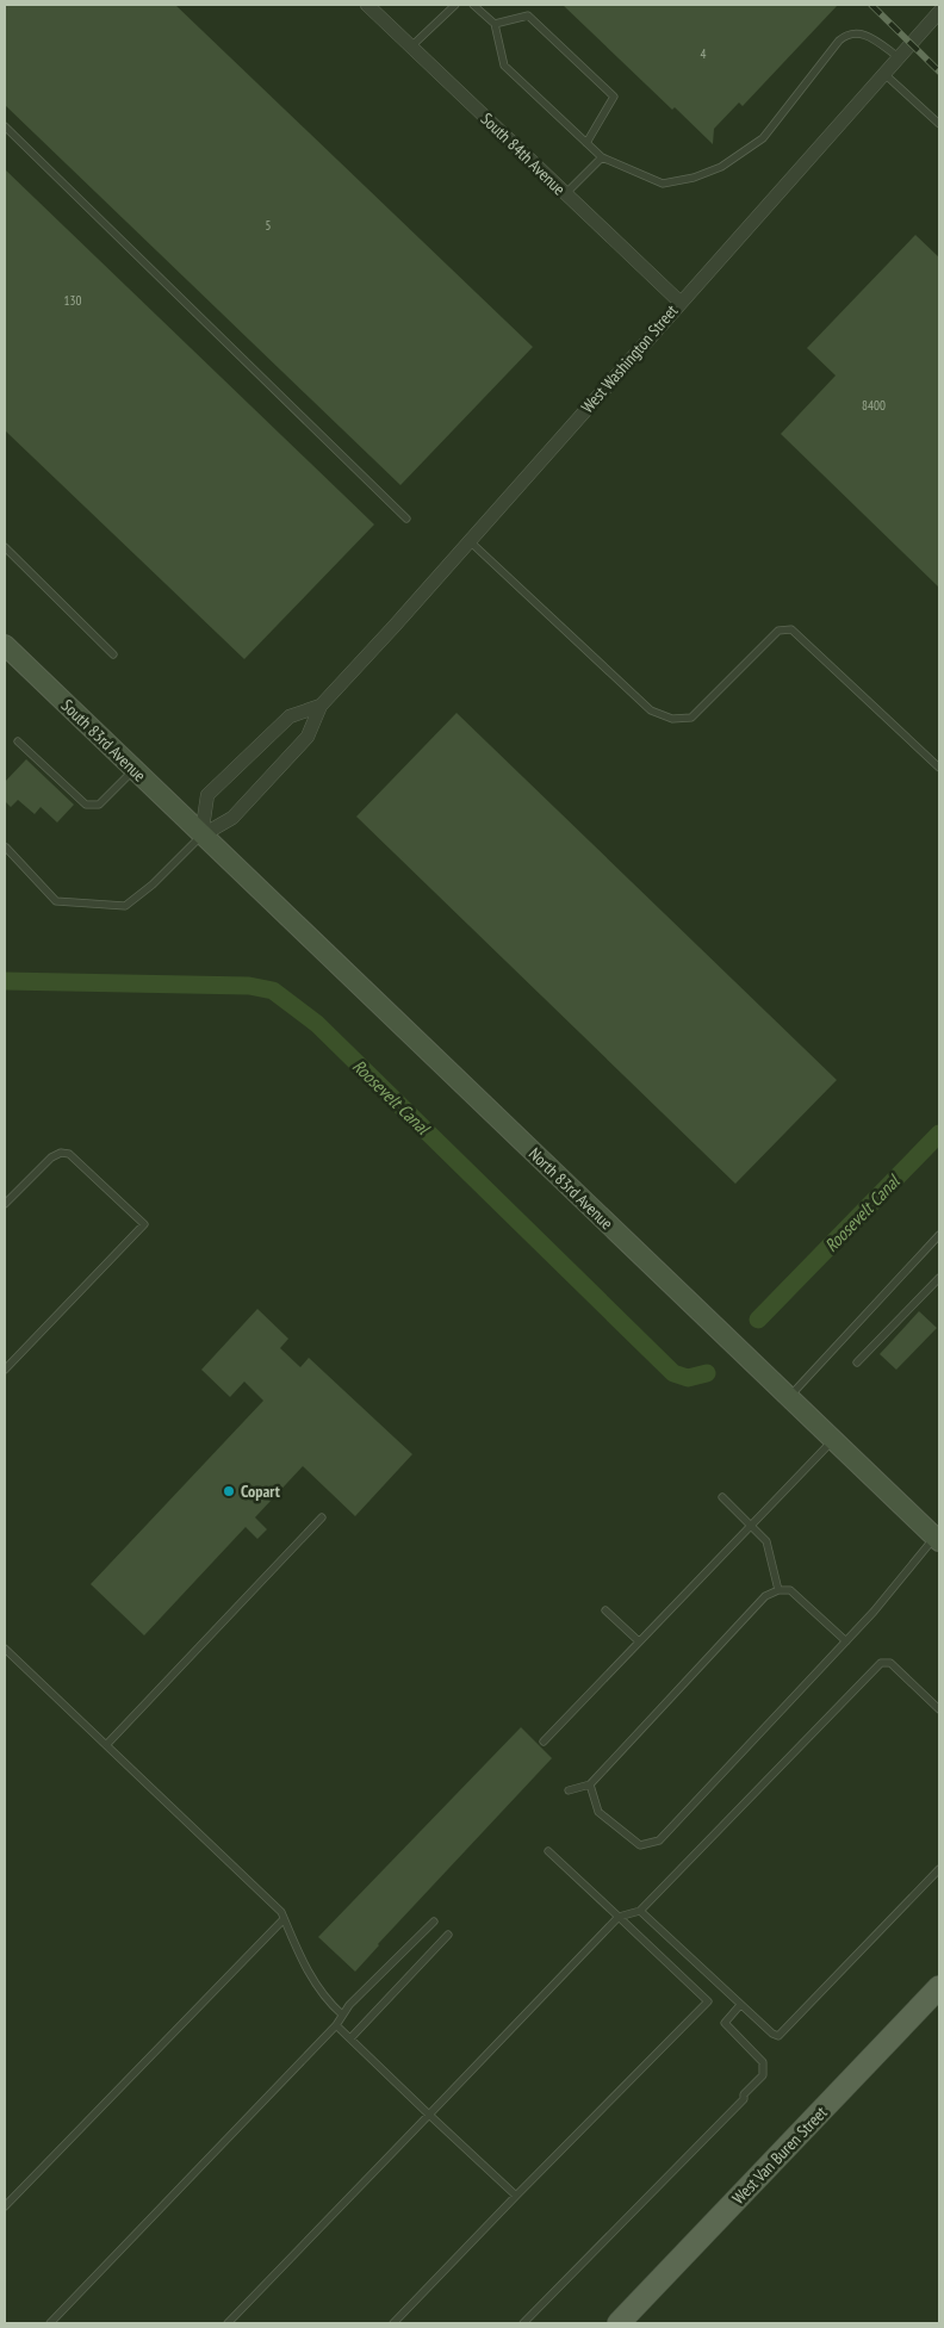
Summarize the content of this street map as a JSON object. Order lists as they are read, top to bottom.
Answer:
{
  "streets": {
    "main road": ["South 83rd Avenue", "North 83rd Avenue", "West Van Buren Street"],
    "street": ["South 84th Avenue", "West Washington Street"]
  },
  "crossings": [
    ["South 84th Avenue", "West Washington Street"],
    ["West Washington Street", "South 83rd Avenue"],
    ["West Washington Street", "North 83rd Avenue"],
    ["South 83rd Avenue", "North 83rd Avenue"]
  ],
  "water": ["Roosevelt Canal"],
  "places": ["Copart"],
  "house_numbers": [
    "4",
    "5",
    "130",
    "8400"
  ]
}
